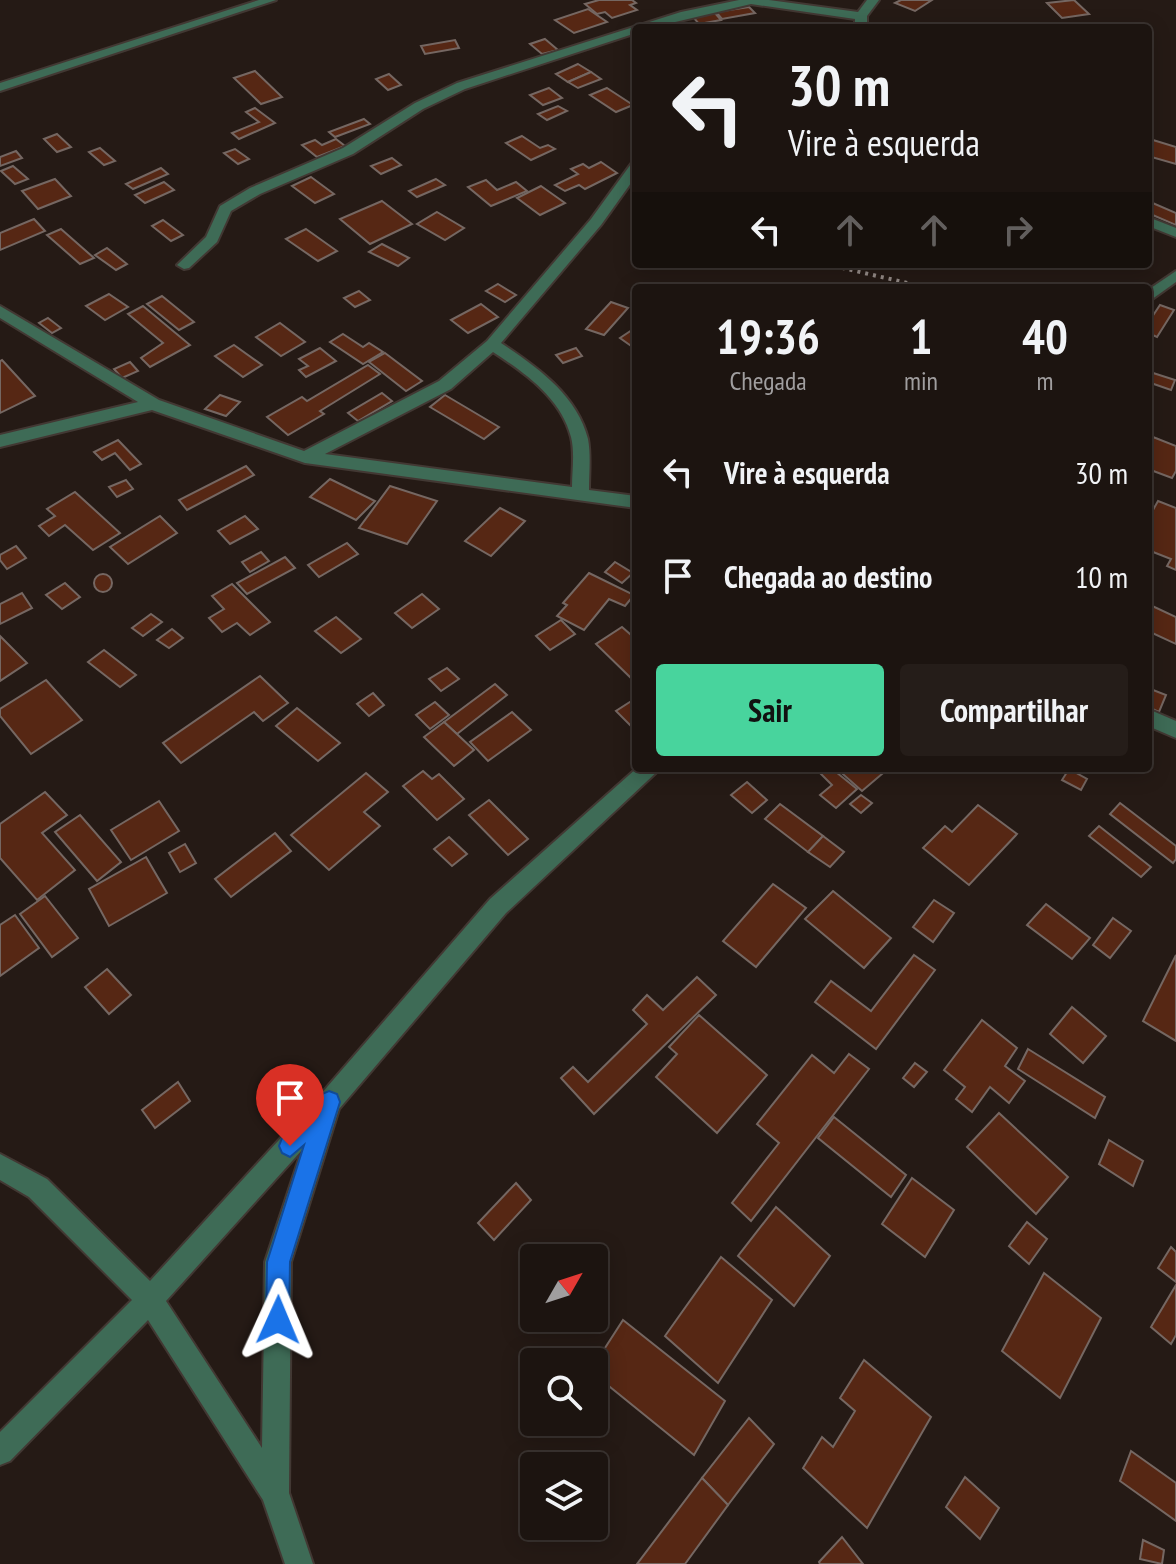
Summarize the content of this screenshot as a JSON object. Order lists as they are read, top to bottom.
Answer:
{
  "north": "top right",
  "page": {
    "turn": ["30 m", "Vire à esquerda"],
    "eta": [
      "19:36",
      "Chegada",
      "1",
      "min",
      "40",
      "m"
    ],
    "list": [
      {
        "name": "Vire à esquerda",
        "value": "30 m"
      },
      {
        "name": "Chegada ao destino",
        "value": "10 m"
      }
    ],
    "buttons": ["Sair", "Compartilhar"]
  }
}
